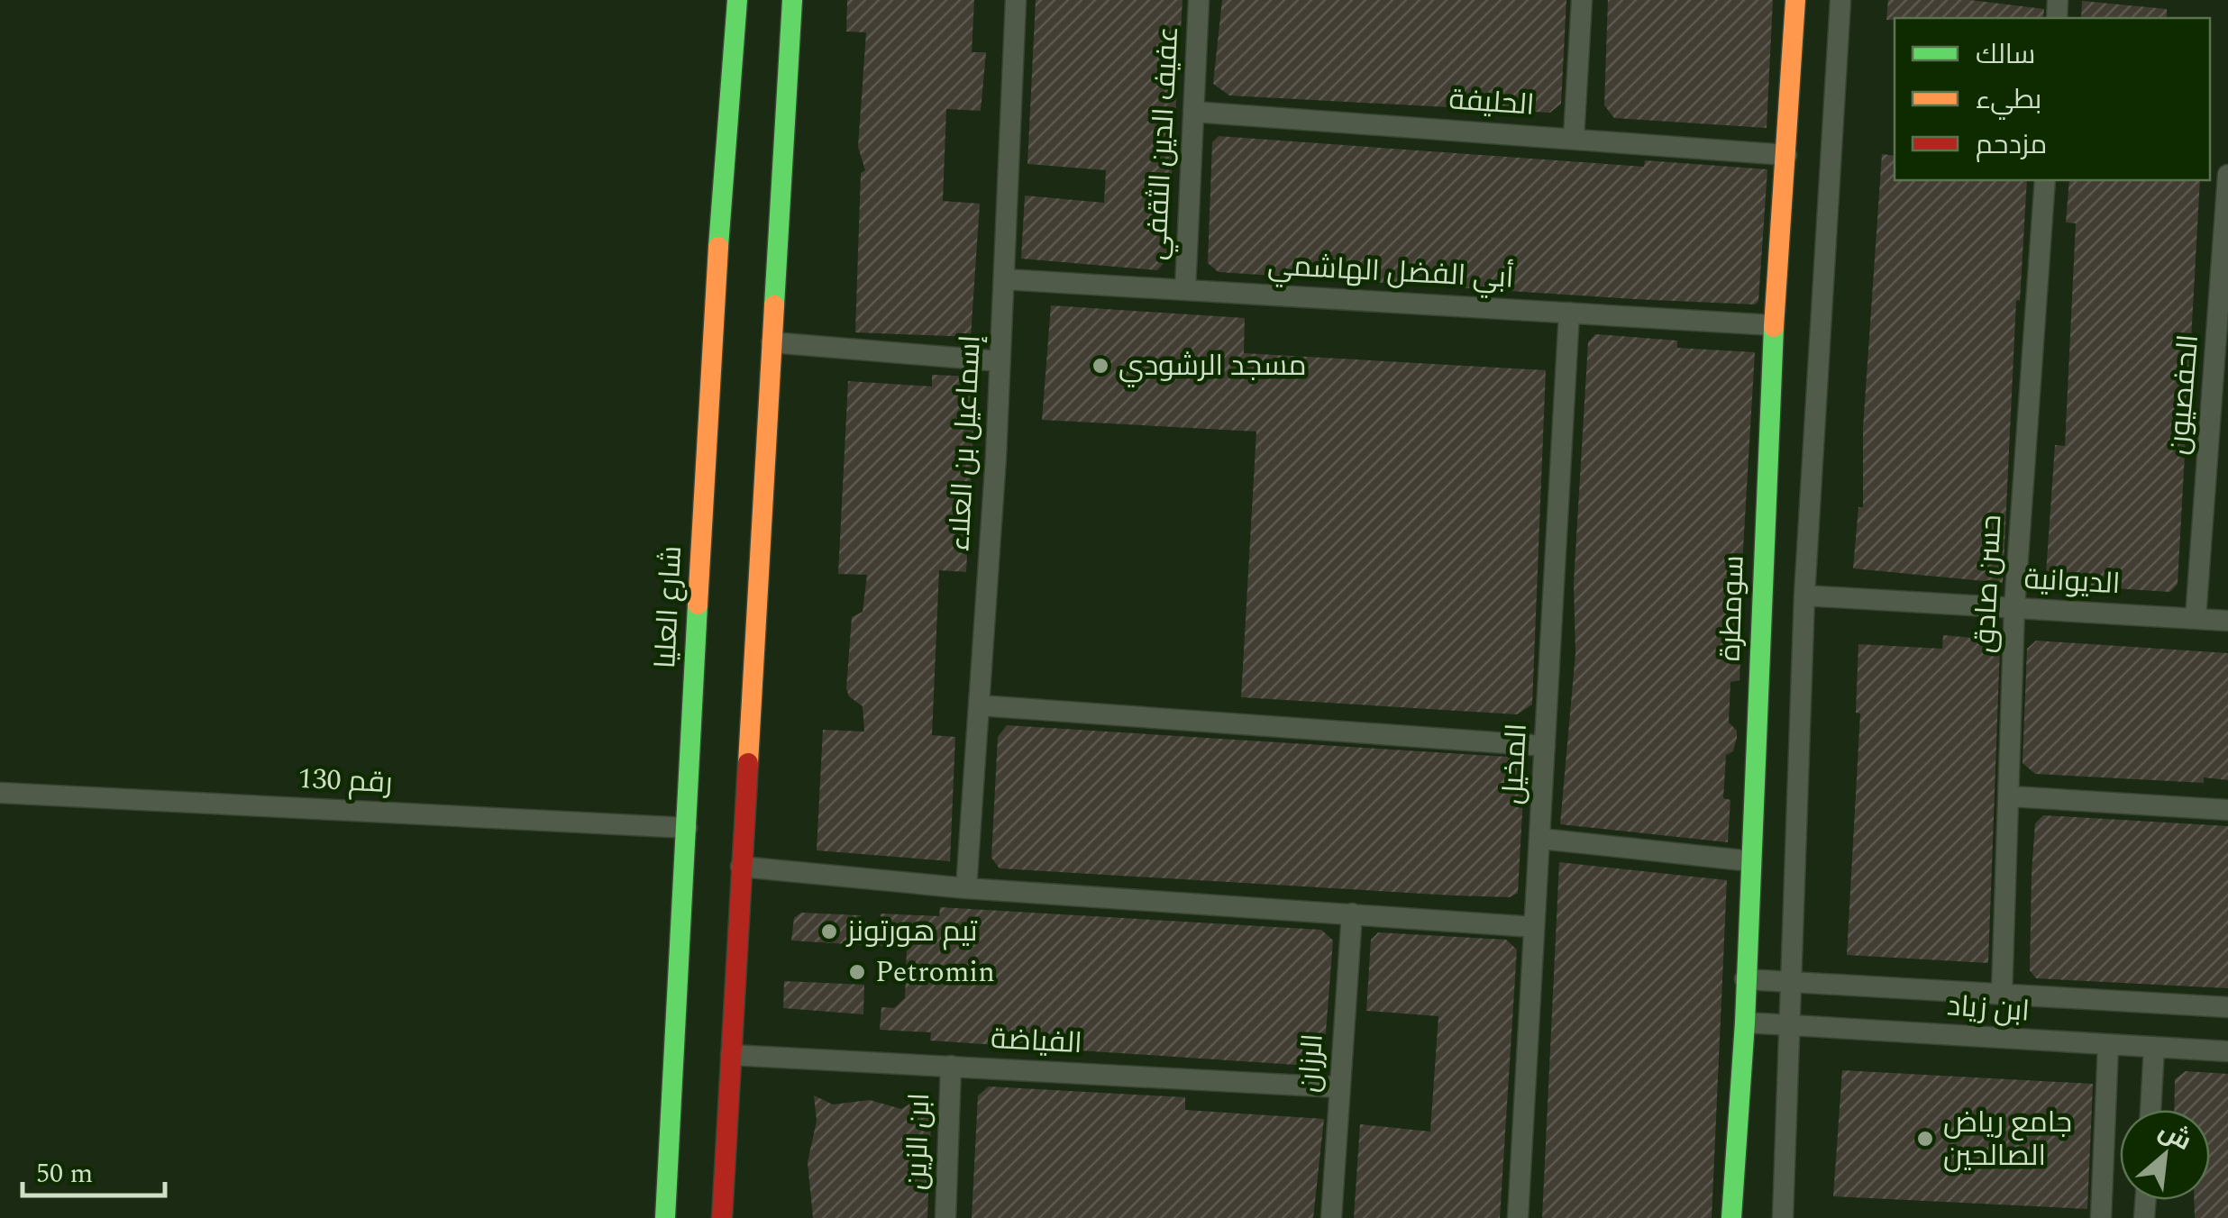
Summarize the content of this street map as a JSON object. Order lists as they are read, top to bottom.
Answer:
{
  "streets": {
    "main road": ["شارع العليا", "سومطرة"],
    "street": [
      "الحليفة",
      "عفيف الدين الثقفي",
      "أبي الفضل الهاشمي",
      "الحفصيون",
      "إسماعيل بن العلاء",
      "الديوانية",
      "حسن صادق",
      "المخيل",
      "رقم 130",
      "ابن زياد",
      "الفياضة",
      "الرزان",
      "ابن الزين"
    ]
  },
  "crossings": [
    ["الحليفة", "عفيف الدين الثقفي"],
    ["الحليفة", "سومطرة"],
    ["عفيف الدين الثقفي", "أبي الفضل الهاشمي"],
    ["أبي الفضل الهاشمي", "إسماعيل بن العلاء"],
    ["أبي الفضل الهاشمي", "سومطرة"],
    ["أبي الفضل الهاشمي", "المخيل"],
    ["الحفصيون", "الديوانية"],
    ["الديوانية", "حسن صادق"],
    ["حسن صادق", "ابن زياد"],
    ["شارع العليا", "رقم 130"],
    ["سومطرة", "ابن زياد"],
    ["الفياضة", "الرزان"],
    ["الفياضة", "ابن الزين"]
  ],
  "places": [
    "مسجد الرشودي",
    "تيم هورتونز",
    "Petromin",
    "جامع رياض الصالحين"
  ],
  "legend": ["سالك", "بطيء", "مزدحم"],
  "scale_bar": "50 m",
  "north": "top right"
}
